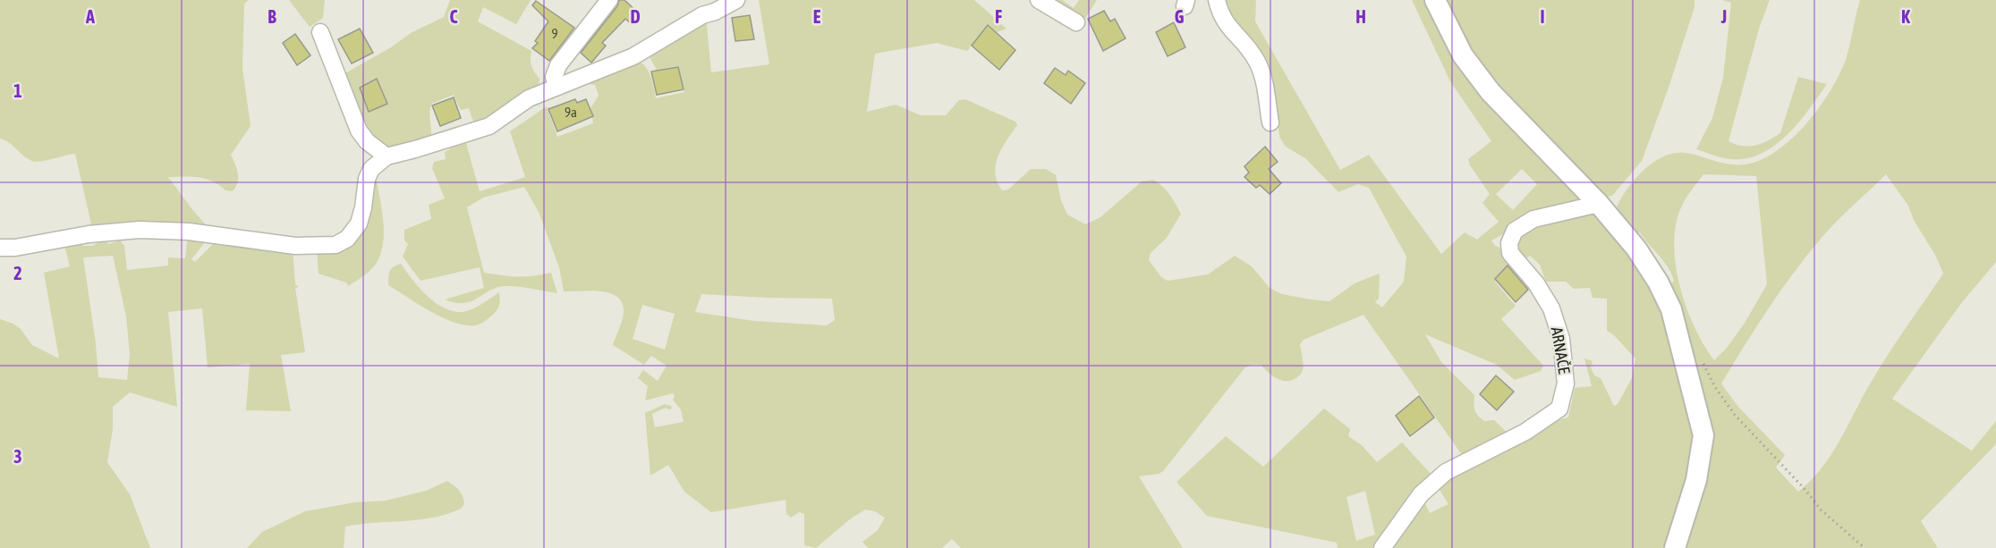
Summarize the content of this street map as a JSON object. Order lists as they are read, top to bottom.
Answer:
{
  "streets": {
    "street": ["ARNAČE"]
  },
  "house_numbers": ["9", "9a"],
  "grid": {
    "columns": [
      "A",
      "B",
      "C",
      "D",
      "E",
      "F",
      "G",
      "H",
      "I",
      "J",
      "K"
    ],
    "rows": ["1", "2", "3"]
  }
}
